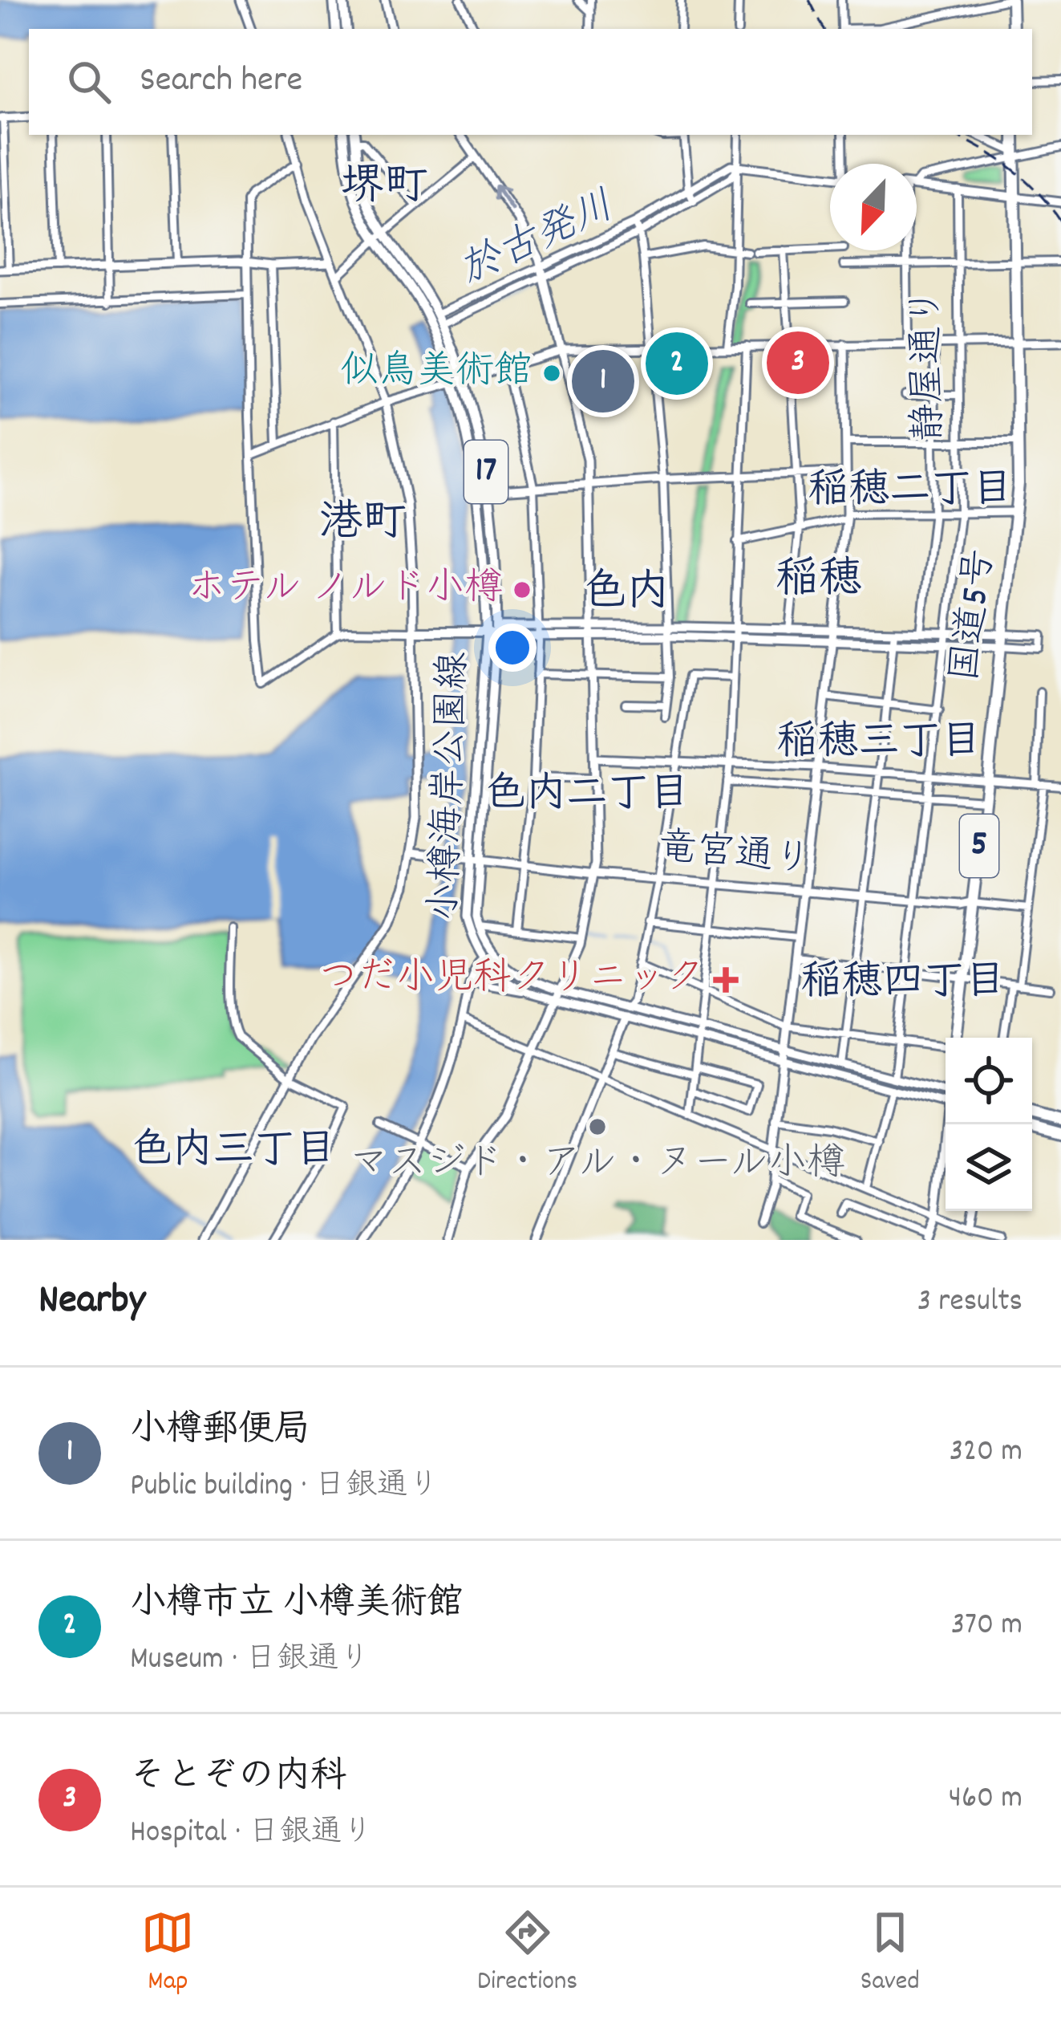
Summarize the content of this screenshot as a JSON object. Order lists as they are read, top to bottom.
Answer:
{
  "streets": {
    "highway": ["国道5号", "5"],
    "main road": ["17"],
    "street": ["静屋通り", "小樽海岸公園線", "竜宮通り"]
  },
  "crossings": [
    ["静屋通り", "竜宮通り"],
    ["17", "小樽海岸公園線"],
    ["国道5号", "竜宮通り"],
    ["小樽海岸公園線", "竜宮通り"]
  ],
  "districts": [
    "堺町",
    "稲穂二丁目",
    "港町",
    "稲穂",
    "色内",
    "稲穂三丁目",
    "色内二丁目",
    "稲穂四丁目",
    "色内三丁目"
  ],
  "water": ["於古発川"],
  "places": {
    "other": ["似鳥美術館", "ホテル ノルド小樽", "マスジド・アル・ヌール小樽"],
    "health": ["つだ小児科クリニック"]
  },
  "north": "bottom left",
  "page": {
    "search": "Search here",
    "pins": ["3", "2", "1"],
    "heading": ["Nearby", "3 results"],
    "list": [
      {
        "mark": "1",
        "name": "小樽郵便局",
        "note": "Public building · 日銀通り",
        "value": "320 m"
      },
      {
        "mark": "2",
        "name": "小樽市立 小樽美術館",
        "note": "Museum · 日銀通り",
        "value": "370 m"
      },
      {
        "mark": "3",
        "name": "そとぞの内科",
        "note": "Hospital · 日銀通り",
        "value": "460 m"
      }
    ],
    "nav": ["Map", "Directions", "Saved"]
  }
}
